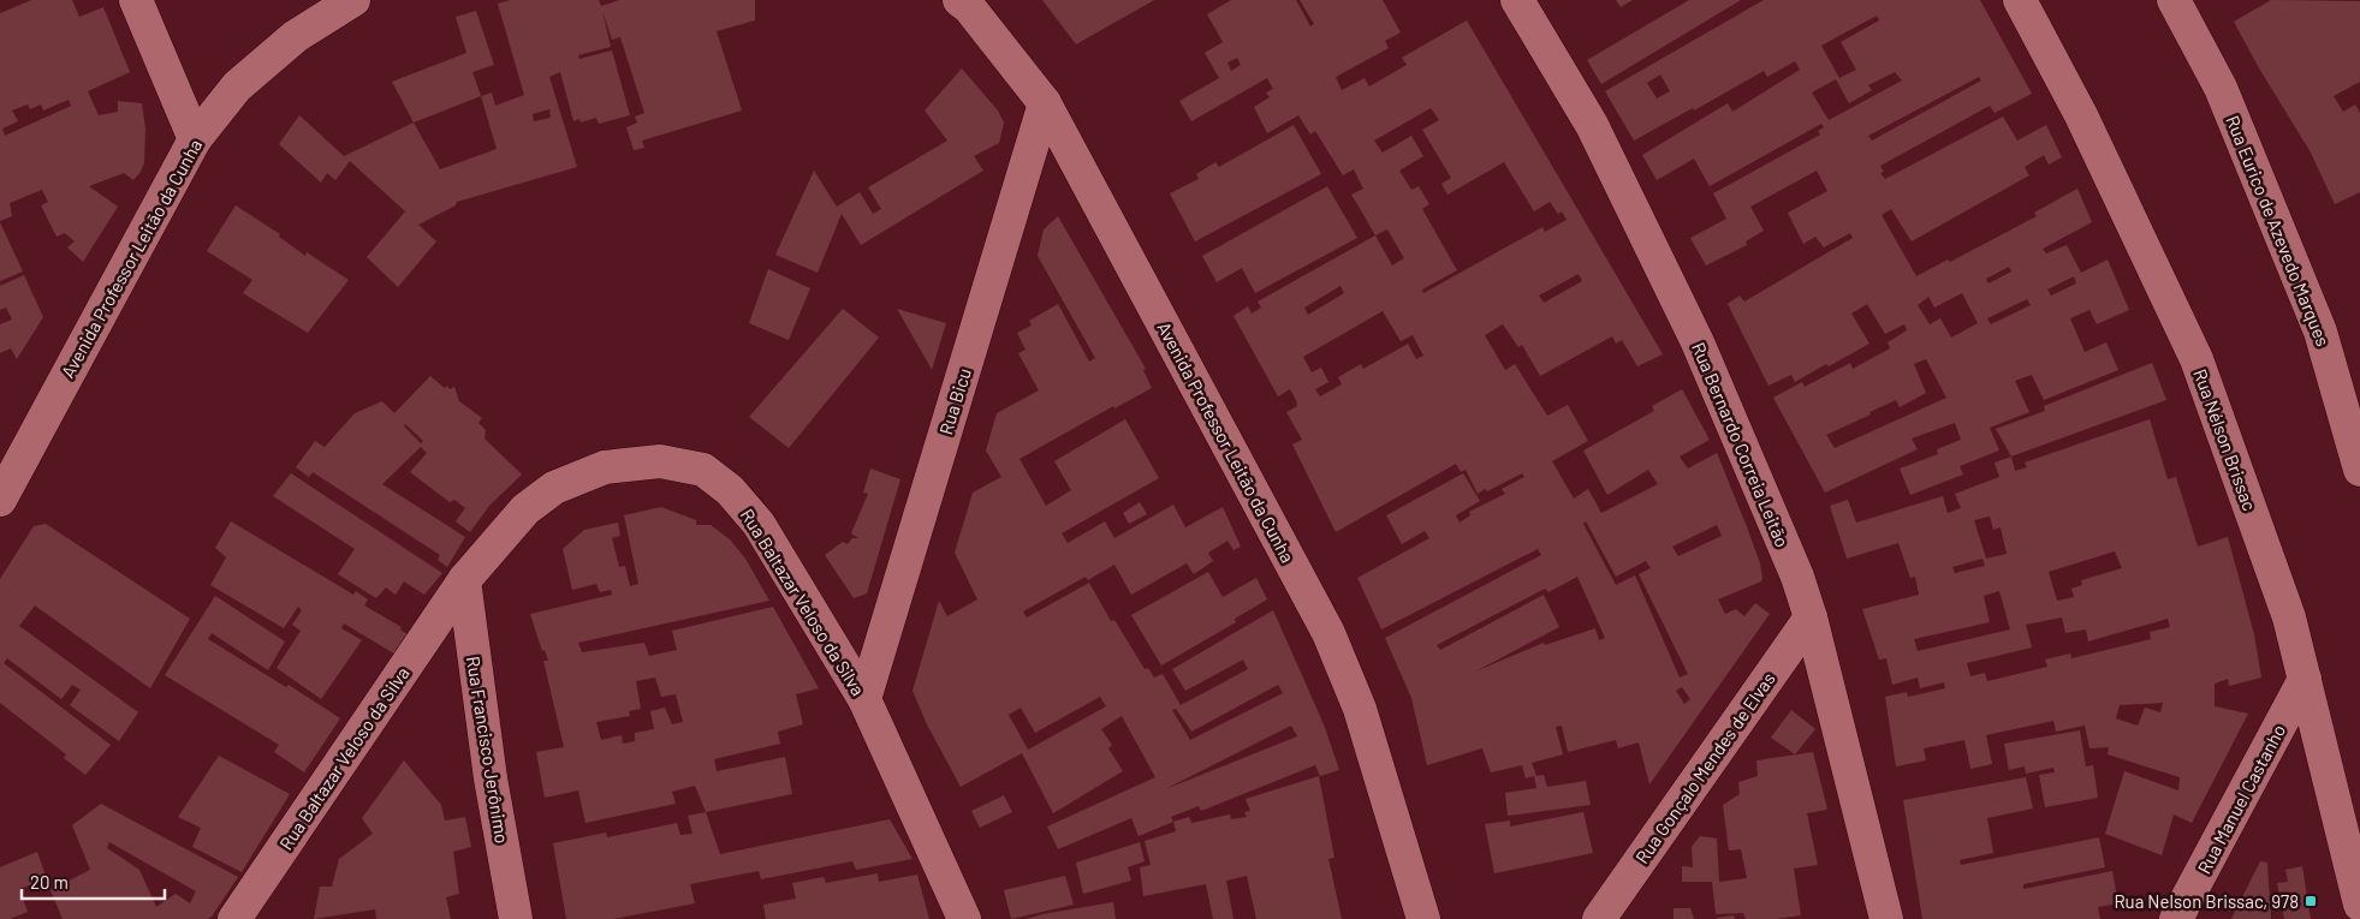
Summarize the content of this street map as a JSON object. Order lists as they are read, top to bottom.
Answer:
{
  "streets": {
    "street": [
      "Rua Eurico de Azevedo Marques",
      "Avenida Professor Leitão da Cunha",
      "Rua Bicu",
      "Rua Nélson Brissac",
      "Rua Bernardo Correia Leitão",
      "Rua Baltazar Veloso da Silva",
      "Rua Francisco Jerônimo",
      "Rua Gonçalo Mendes de Elvas",
      "Rua Manuel Castanho"
    ]
  },
  "crossings": [
    ["Avenida Professor Leitão da Cunha", "Rua Bicu"],
    ["Rua Bicu", "Rua Baltazar Veloso da Silva"],
    ["Rua Nélson Brissac", "Rua Manuel Castanho"],
    ["Rua Bernardo Correia Leitão", "Rua Gonçalo Mendes de Elvas"],
    ["Rua Baltazar Veloso da Silva", "Rua Francisco Jerônimo"]
  ],
  "places": {
    "transit": ["Rua Nelson Brissac, 978"]
  },
  "scale_bar": "20 m"
}
